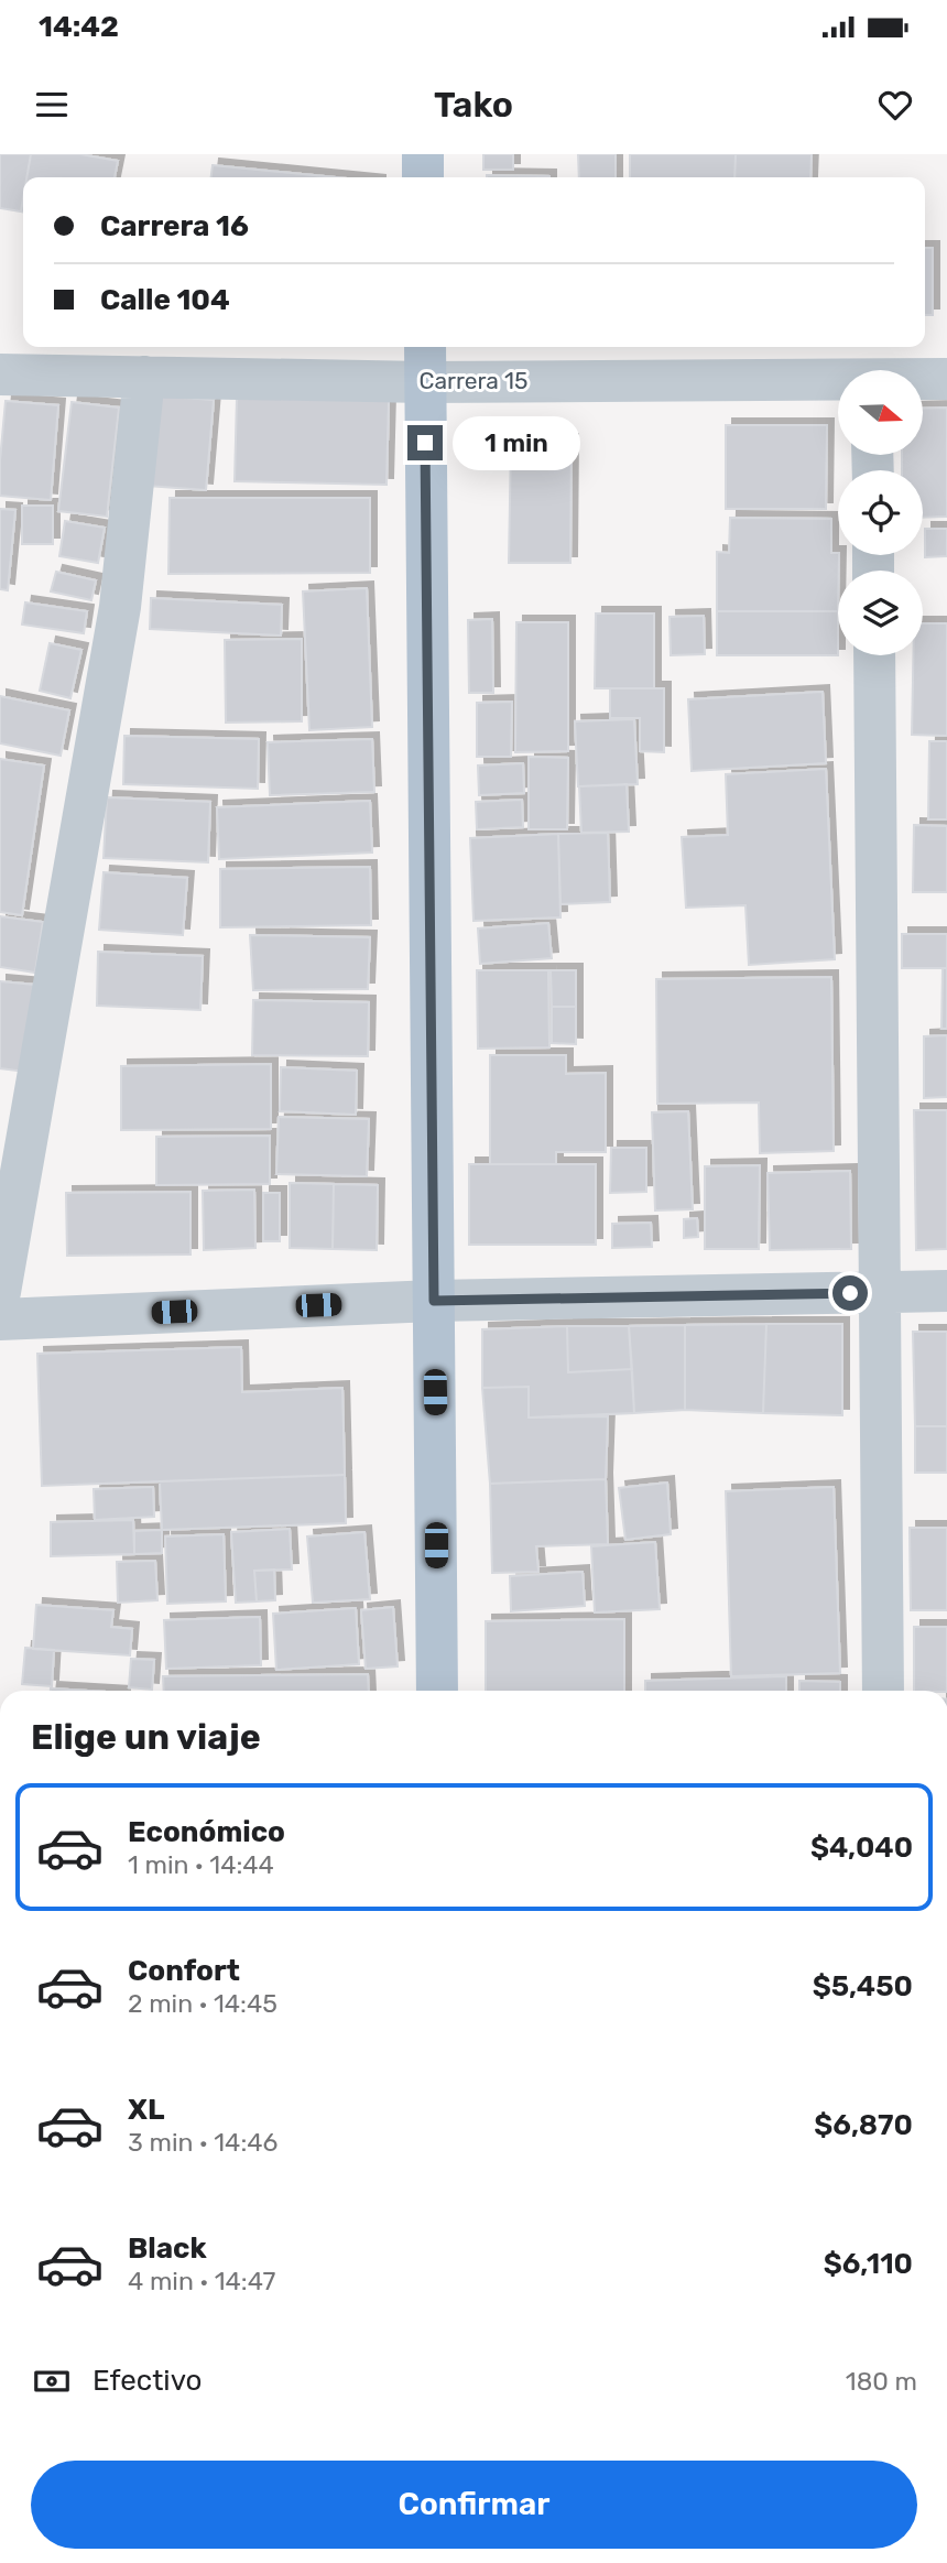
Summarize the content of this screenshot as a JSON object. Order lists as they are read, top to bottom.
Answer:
{
  "streets": {
    "street": ["Carrera 15"]
  },
  "north": "right",
  "page": {
    "status": "14:42",
    "header": "Tako",
    "banner": ["Carrera 16", "Calle 104"],
    "bubble": "1 min",
    "heading": "Elige un viaje",
    "list": [
      {
        "name": "Económico",
        "note": "1 min · 14:44",
        "value": "$4,040"
      },
      {
        "name": "Confort",
        "note": "2 min · 14:45",
        "value": "$5,450"
      },
      {
        "name": "XL",
        "note": "3 min · 14:46",
        "value": "$6,870"
      },
      {
        "name": "Black",
        "note": "4 min · 14:47",
        "value": "$6,110"
      }
    ],
    "pay": ["Efectivo", "180 m"],
    "buttons": "Confirmar"
  }
}
